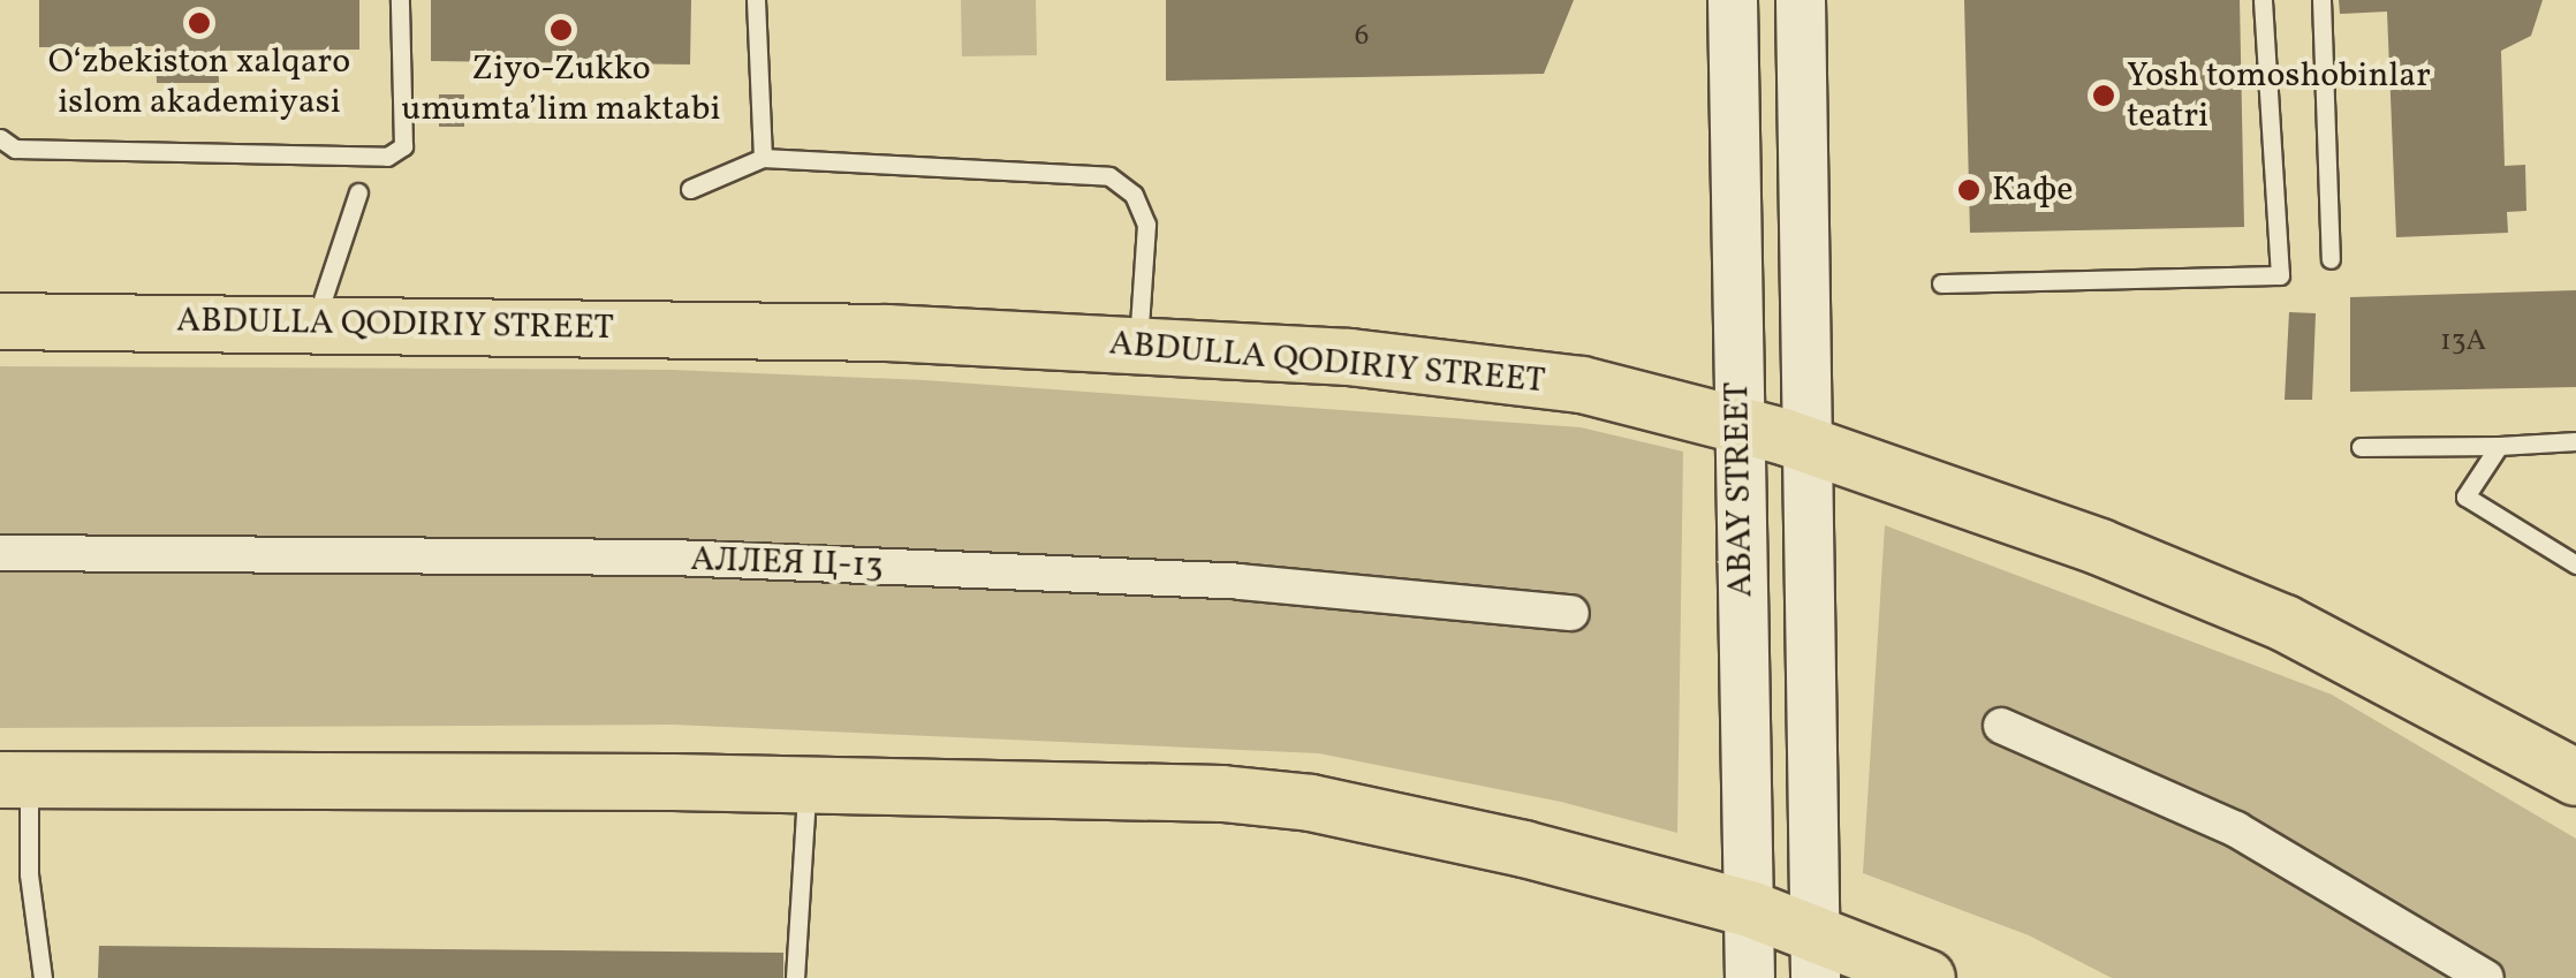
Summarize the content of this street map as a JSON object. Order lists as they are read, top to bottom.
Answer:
{
  "streets": {
    "main road": ["ABDULLA QODIRIY STREET", "ABAY STREET"],
    "street": ["АЛЛЕЯ Ц-13"]
  },
  "crossings": [
    ["ABDULLA QODIRIY STREET", "ABAY STREET"]
  ],
  "places": [
    "Oʻzbekiston xalqaro islom akademiyasi",
    "Ziyo-Zukko umumta’lim maktabi",
    "Yosh tomoshobinlar teatri",
    "Кафе"
  ],
  "house_numbers": ["6", "13A"]
}
